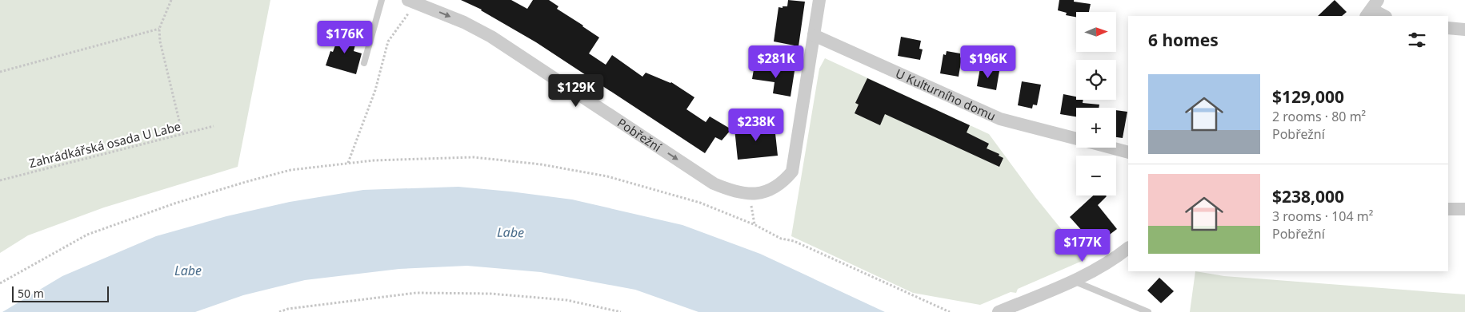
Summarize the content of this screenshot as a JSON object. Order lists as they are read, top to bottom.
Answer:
{
  "streets": {
    "street": ["U Kulturního domu", "Pobřežní"],
    "path": ["Zahrádkářská osada U Labe"]
  },
  "crossings": [
    ["U Kulturního domu", "Pobřežní"]
  ],
  "one_way": ["Pobřežní"],
  "water": ["Labe"],
  "scale_bar": "50 m",
  "north": "right",
  "page": {
    "map_buttons": ["+", "−"],
    "heading": "6 homes",
    "price": [
      "$176K",
      "$281K",
      "$196K",
      "$129K",
      "$238K",
      "$177K"
    ],
    "list": [
      {
        "name": "$129,000",
        "note": "2 rooms · 80 m² · Pobřežní"
      },
      {
        "name": "$238,000",
        "note": "3 rooms · 104 m² · Pobřežní"
      }
    ],
    "scale": "50 m"
  }
}
